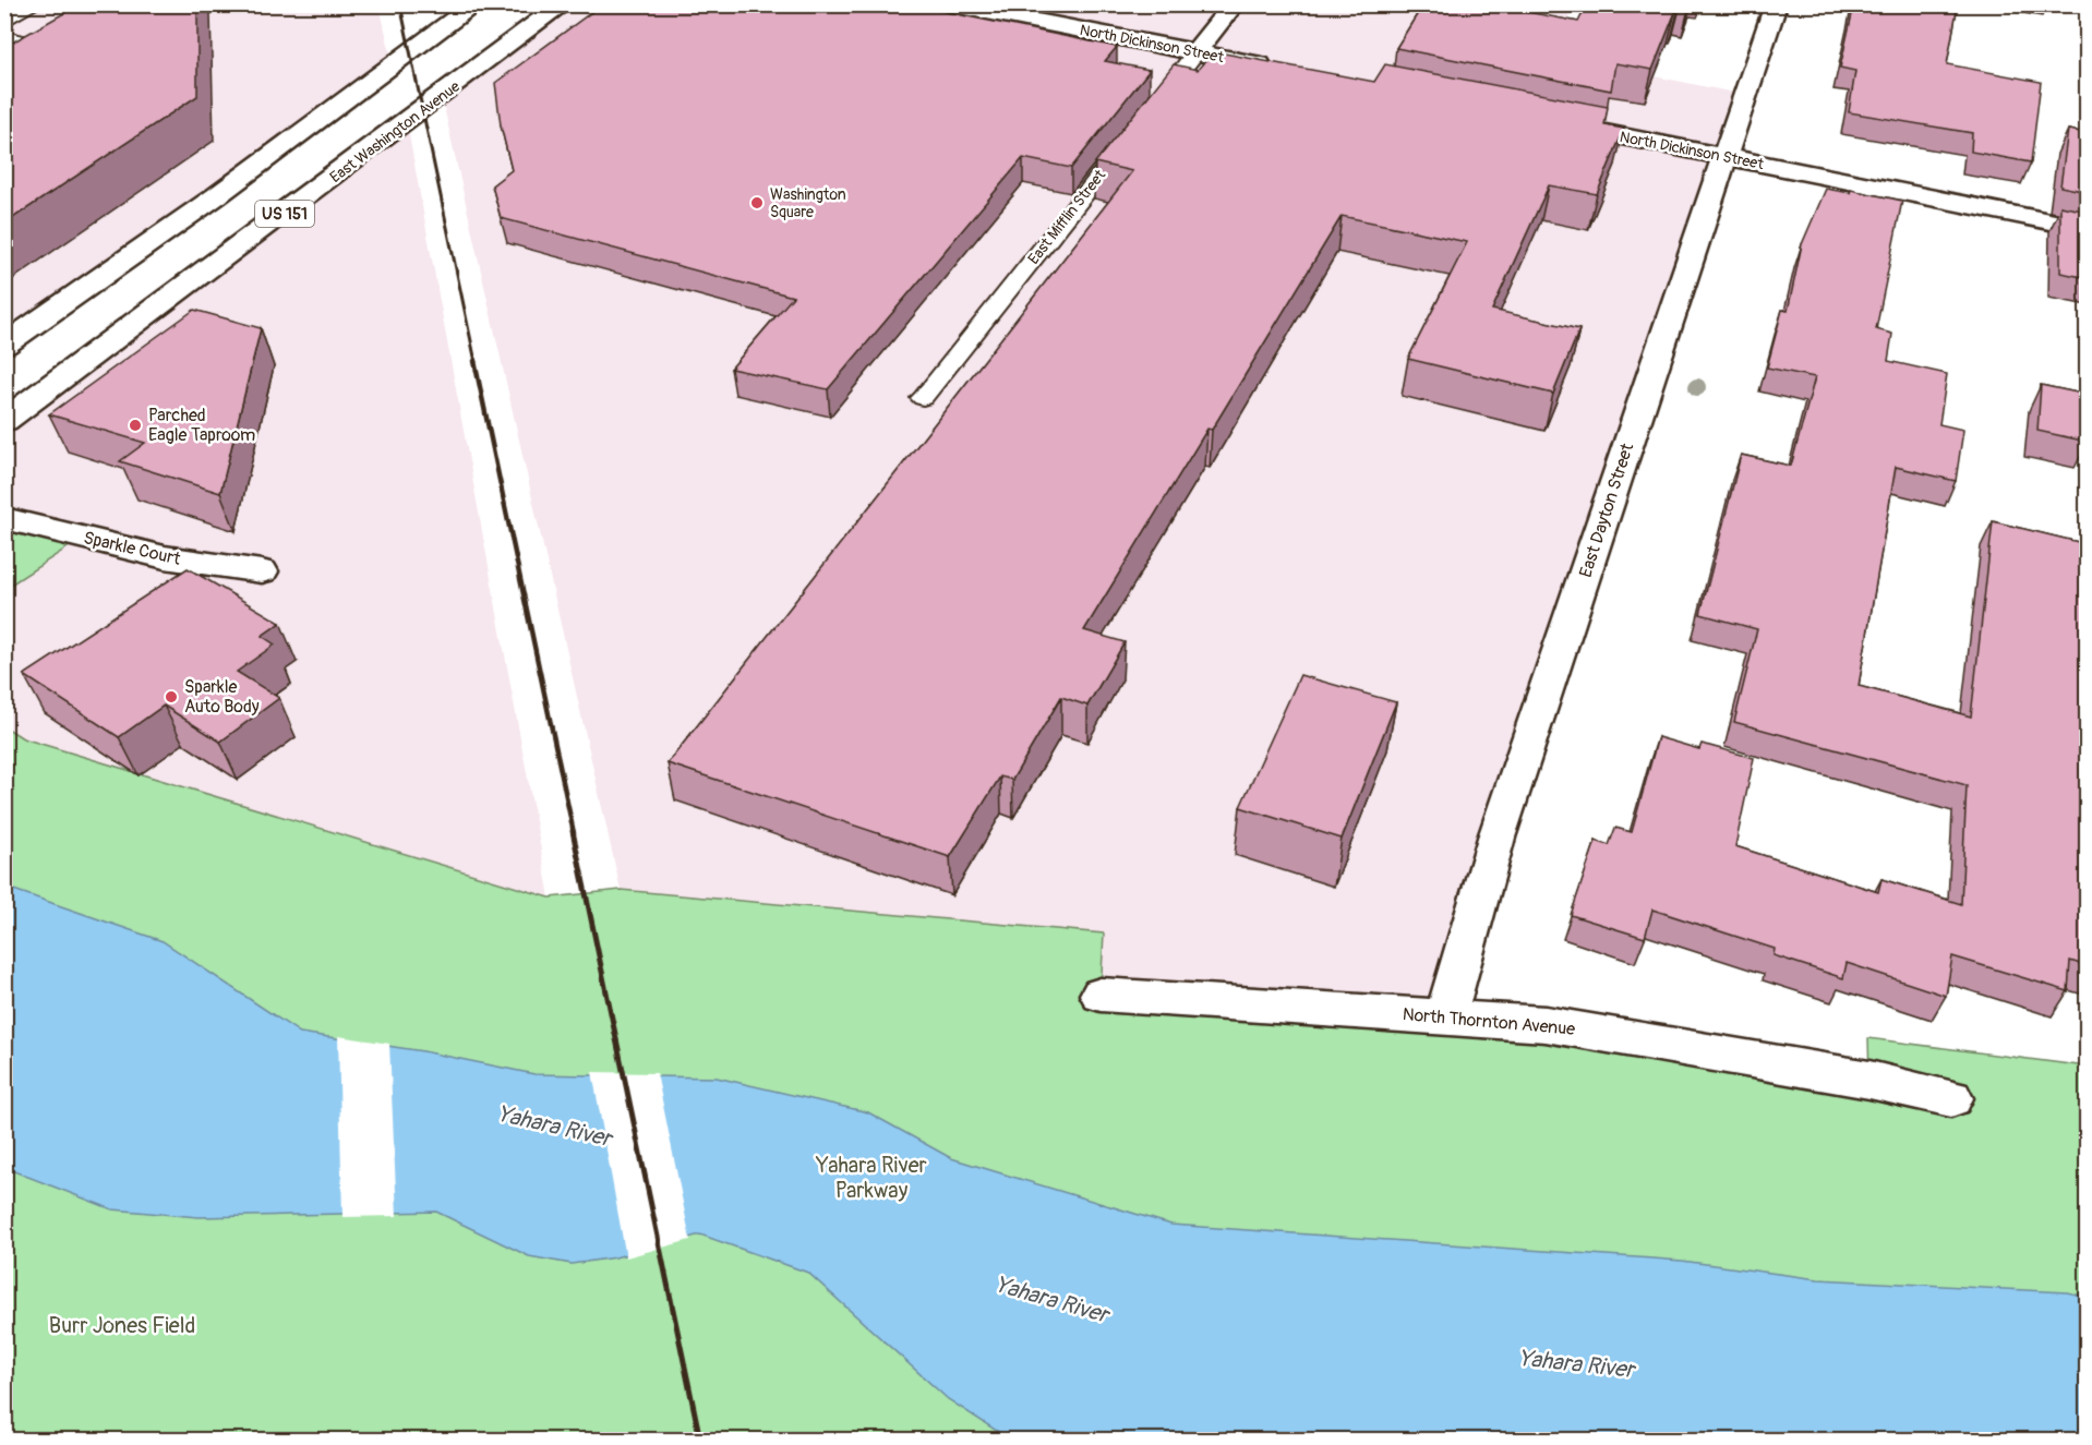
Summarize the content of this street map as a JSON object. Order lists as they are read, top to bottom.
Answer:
{
  "streets": {
    "street": [
      "North Dickinson Street",
      "East Washington Avenue",
      "US 151",
      "East Dayton Street",
      "Sparkle Court",
      "North Thornton Avenue"
    ],
    "lane": ["East Mifflin Street"]
  },
  "crossings": [
    ["North Dickinson Street", "East Dayton Street"],
    ["East Dayton Street", "North Thornton Avenue"]
  ],
  "water": ["Yahara River"],
  "parks": ["Yahara River Parkway", "Burr Jones Field"],
  "places": ["Washington Square", "Parched Eagle Taproom", "Sparkle Auto Body"]
}
